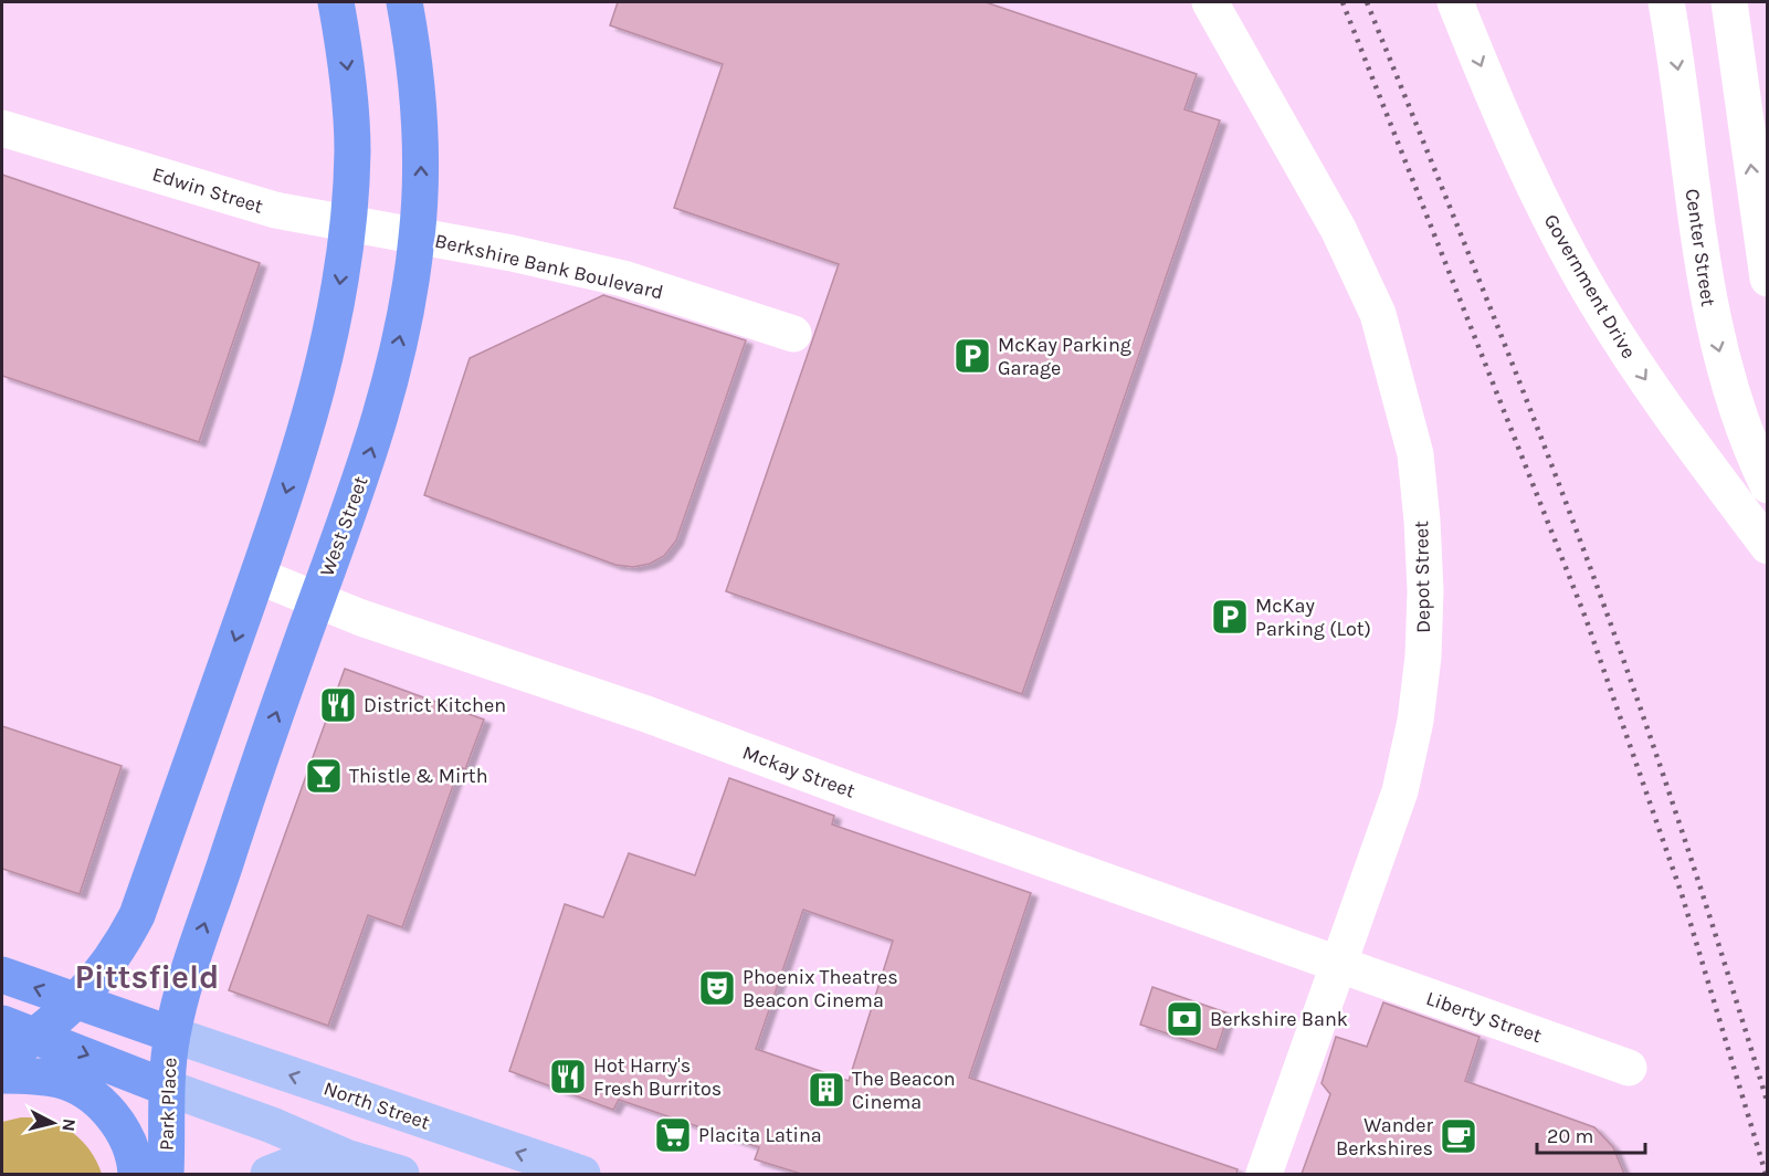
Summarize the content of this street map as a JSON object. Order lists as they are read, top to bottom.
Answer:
{
  "streets": {
    "highway": ["West Street", "Park Place"],
    "main road": ["North Street"],
    "street": [
      "Edwin Street",
      "Center Street",
      "Berkshire Bank Boulevard",
      "Government Drive",
      "Depot Street",
      "Mckay Street",
      "Liberty Street"
    ]
  },
  "crossings": [
    ["Edwin Street", "Berkshire Bank Boulevard"],
    ["Edwin Street", "West Street"],
    ["Berkshire Bank Boulevard", "West Street"],
    ["West Street", "Mckay Street"],
    ["West Street", "Park Place"],
    ["West Street", "North Street"],
    ["Depot Street", "Mckay Street"],
    ["Depot Street", "Liberty Street"],
    ["Mckay Street", "Liberty Street"],
    ["Park Place", "North Street"]
  ],
  "districts": ["Pittsfield"],
  "places": {
    "parking": ["McKay Parking Garage", "McKay Parking (Lot)"],
    "restaurant": ["District Kitchen", "Hot Harry's Fresh Burritos"],
    "bar": ["Thistle & Mirth"],
    "theatre": ["Phoenix Theatres Beacon Cinema"],
    "bank": ["Berkshire Bank"],
    "building": ["The Beacon Cinema"],
    "supermarket": ["Placita Latina"],
    "cafe": ["Wander Berkshires"]
  },
  "scale_bar": "20 m",
  "north": "right"
}
